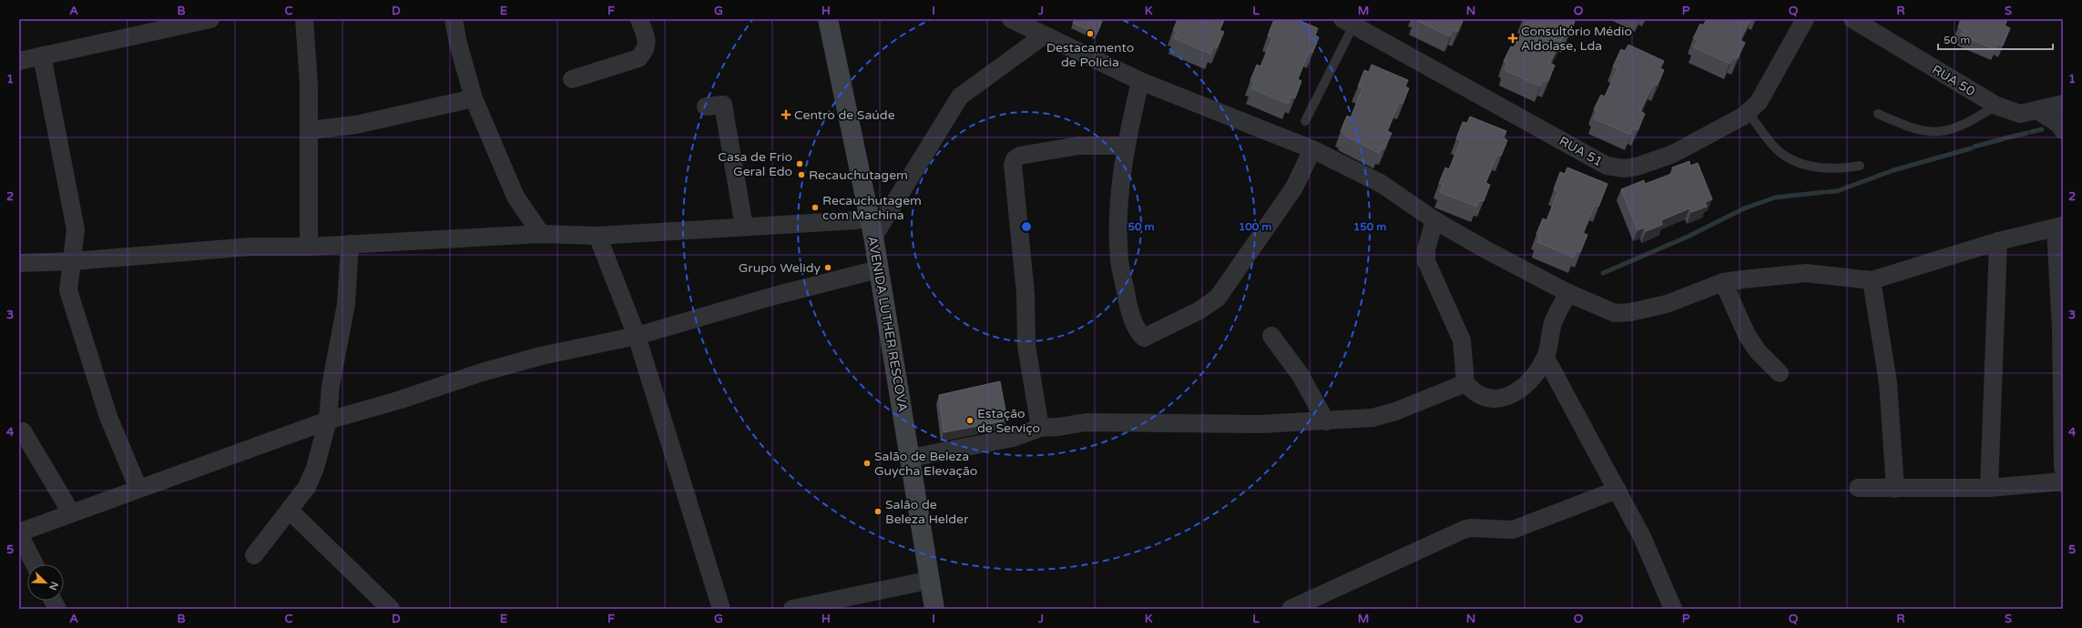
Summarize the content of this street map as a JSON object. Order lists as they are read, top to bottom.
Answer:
{
  "streets": {
    "main road": ["AVENIDA LUTHER RESCOVA"],
    "street": ["RUA 50", "RUA 51"]
  },
  "places": {
    "other": [
      "Destacamento de Policia",
      "Casa de Frio Geral Edo",
      "Recauchutagem",
      "Recauchutagem com Machina",
      "Grupo Welidy",
      "Estação de Serviço",
      "Salão de Beleza Guycha Elevação",
      "Salão de Beleza Helder"
    ],
    "health": ["Consultório Médio Aldolase, Lda", "Centro de Saúde"]
  },
  "scale_bar": "50 m",
  "north": "bottom right",
  "grid": {
    "columns": [
      "A",
      "B",
      "C",
      "D",
      "E",
      "F",
      "G",
      "H",
      "I",
      "J",
      "K",
      "L",
      "M",
      "N",
      "O",
      "P",
      "Q",
      "R",
      "S"
    ],
    "rows": [
      "1",
      "2",
      "3",
      "4",
      "5"
    ]
  },
  "rings": ["50 m", "100 m", "150 m"]
}
